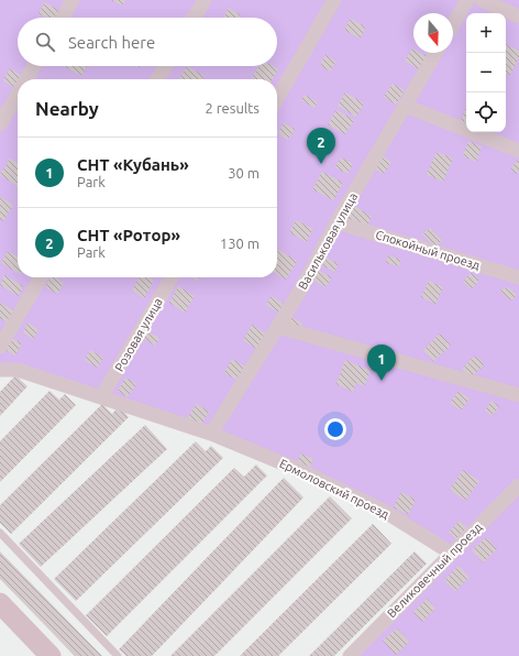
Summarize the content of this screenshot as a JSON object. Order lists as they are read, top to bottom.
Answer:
{
  "streets": {
    "street": [
      "Васильковая улица",
      "Спокойный проезд",
      "Розовая улица",
      "Ермоловский проезд",
      "Великовечный проезд"
    ]
  },
  "crossings": [
    ["Васильковая улица", "Спокойный проезд"],
    ["Васильковая улица", "Ермоловский проезд"],
    ["Розовая улица", "Ермоловский проезд"],
    ["Ермоловский проезд", "Великовечный проезд"]
  ],
  "north": "bottom",
  "page": {
    "map_buttons": ["+", "−"],
    "search": "Search here",
    "heading": ["Nearby", "2 results"],
    "pins": ["2", "1"],
    "list": [
      {
        "mark": "1",
        "name": "СНТ «Кубань»",
        "note": "Park",
        "value": "30 m"
      },
      {
        "mark": "2",
        "name": "СНТ «Ротор»",
        "note": "Park",
        "value": "130 m"
      }
    ]
  }
}
